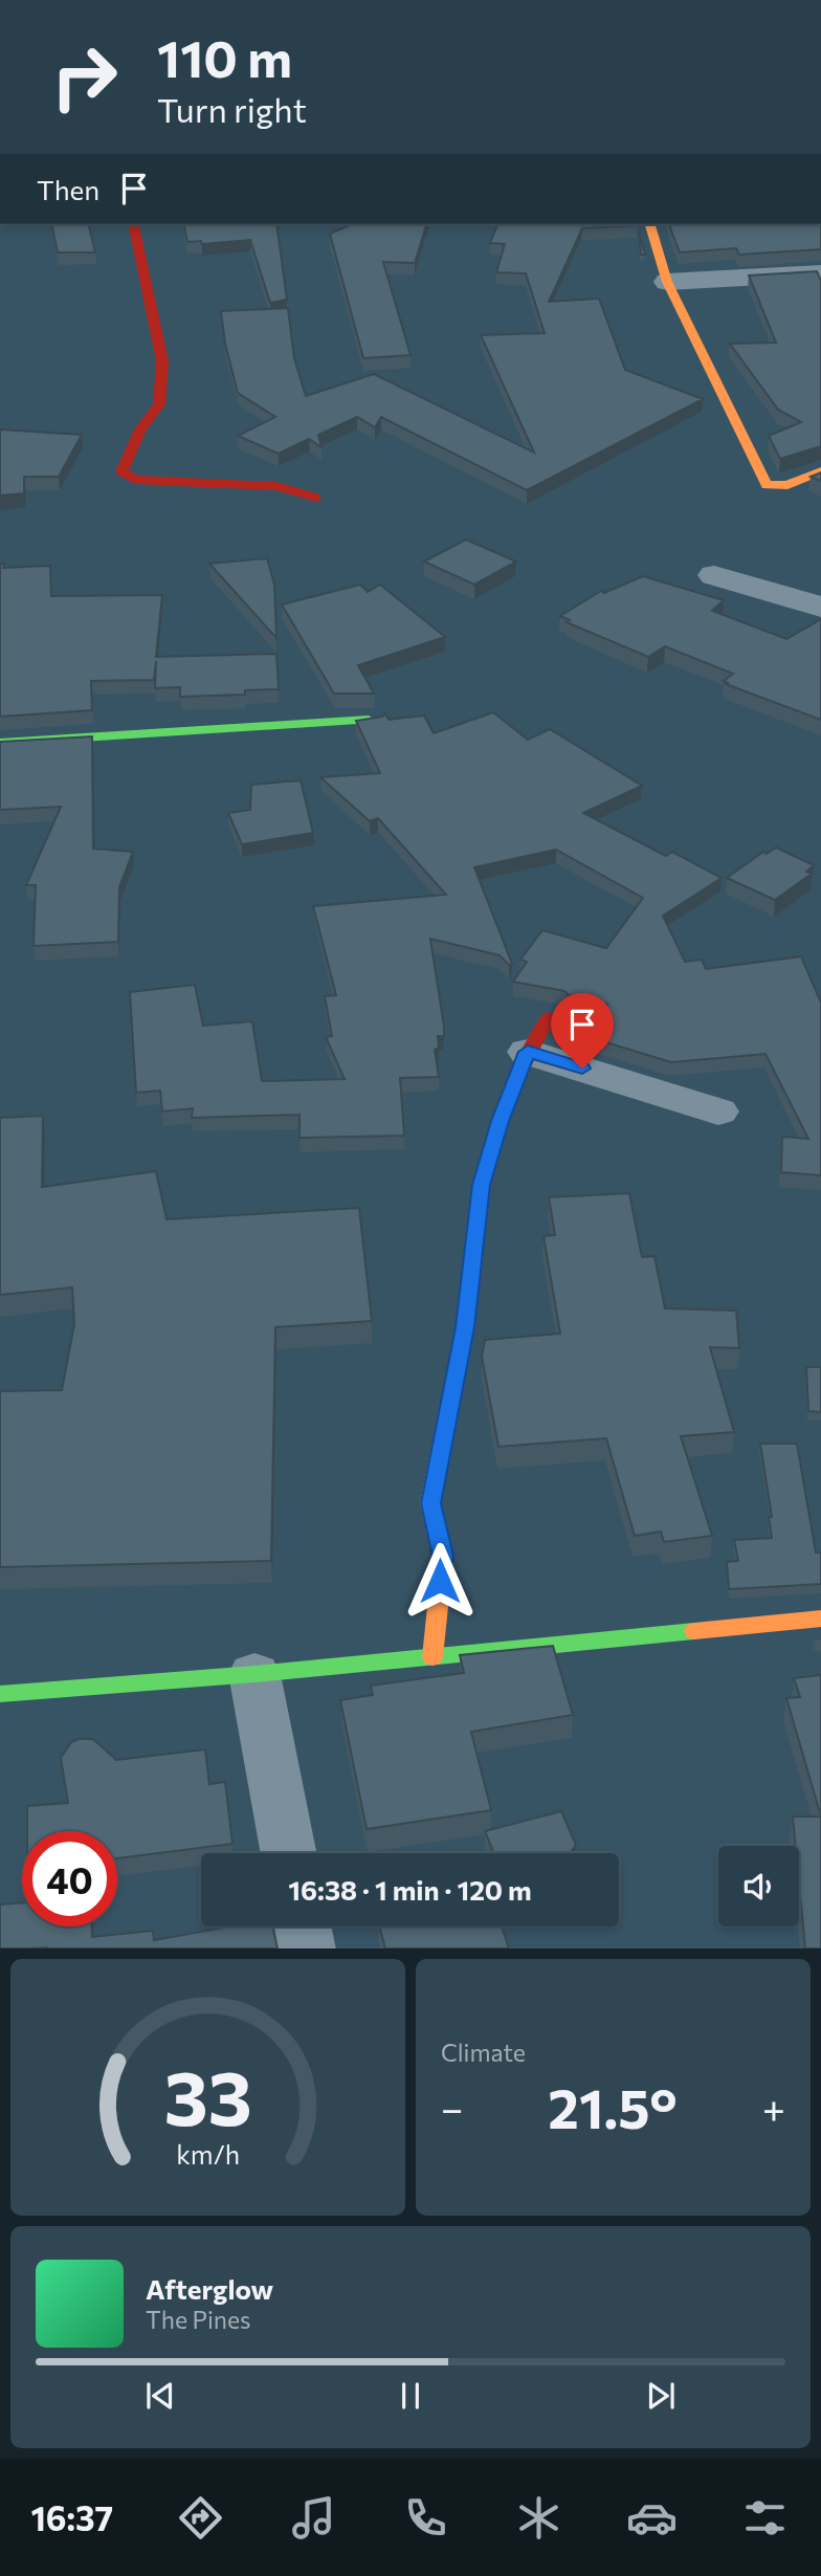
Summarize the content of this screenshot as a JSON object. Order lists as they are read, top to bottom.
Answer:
{
  "page": {
    "turn": ["110 m", "Turn right"],
    "then": "Then",
    "limit": "40",
    "trip": "16:38 · 1 min · 120 m",
    "tile": "Climate",
    "heat": ["−", "21.5°", "+"],
    "song": ["Afterglow", "The Pines"],
    "tabs": "16:37",
    "gauge": ["33", "km/h"]
  }
}
